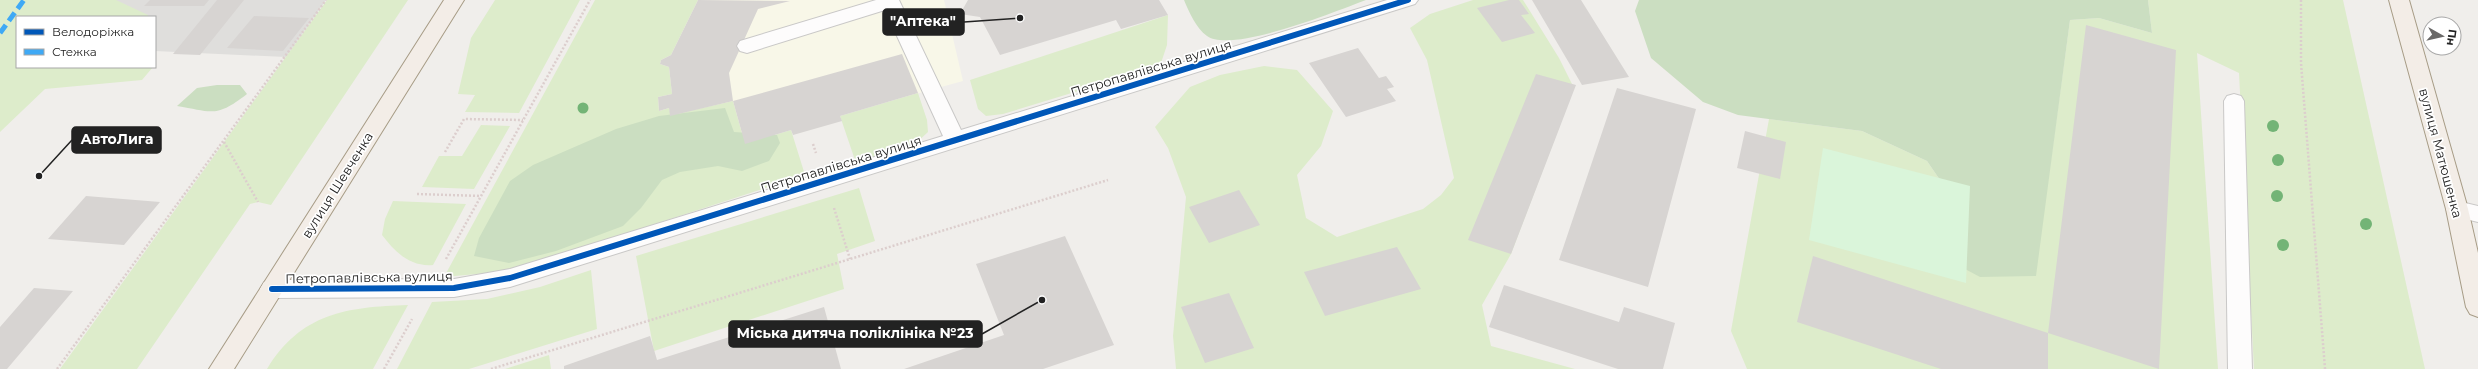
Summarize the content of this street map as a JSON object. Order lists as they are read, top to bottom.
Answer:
{
  "streets": {
    "main road": ["вулиця Матюшенка", "вулиця Шевченка"],
    "street": ["Петропавлівська вулиця"]
  },
  "crossings": [
    ["Петропавлівська вулиця", "вулиця Шевченка"]
  ],
  "places": ["\"Аптека\"", "АвтоЛига", "Міська дитяча поліклініка №23"],
  "legend": ["Велодоріжка", "Стежка"],
  "north": "right"
}
